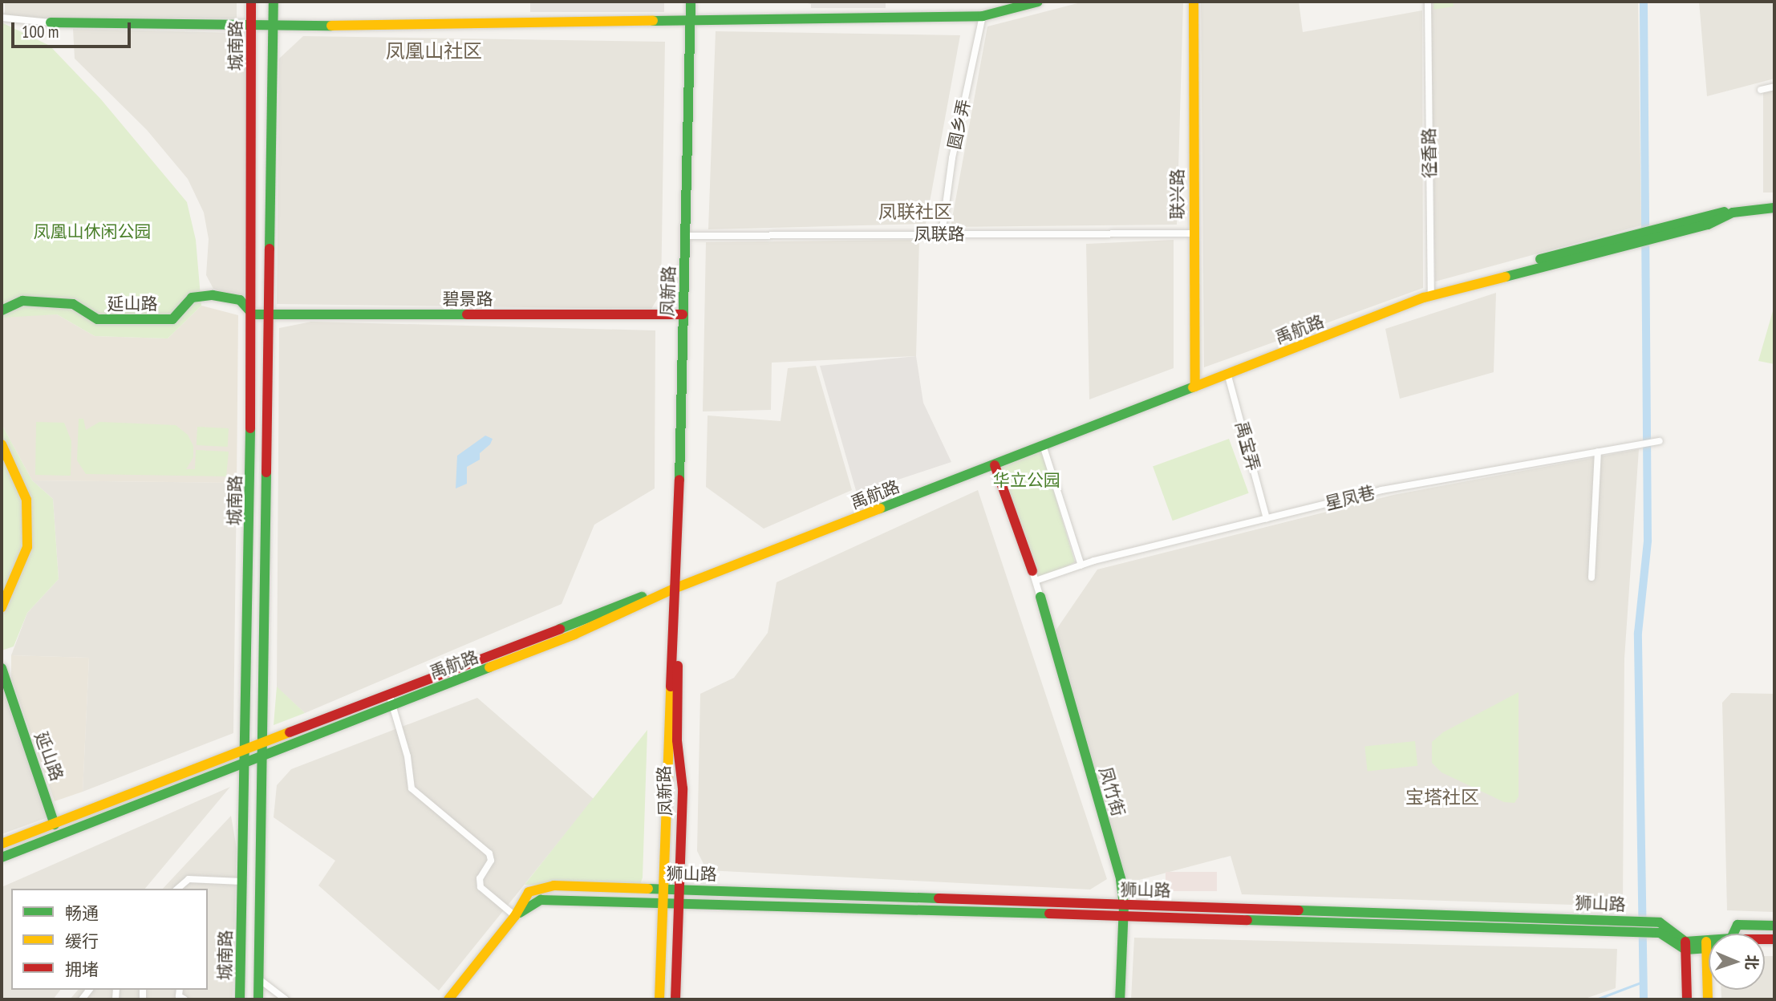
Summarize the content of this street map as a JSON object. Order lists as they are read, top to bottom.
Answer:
{
  "streets": {
    "main road": [
      "城南路",
      "联兴路",
      "凤新路",
      "碧景路",
      "延山路",
      "禹航路",
      "凤竹街",
      "狮山路"
    ],
    "street": [
      "圆乡弄",
      "径香路",
      "凤联路",
      "禹宝弄",
      "星凤巷"
    ]
  },
  "crossings": [
    ["城南路", "碧景路"],
    ["城南路", "延山路"],
    ["城南路", "禹航路"],
    ["圆乡弄", "凤联路"],
    ["径香路", "禹航路"],
    ["联兴路", "凤联路"],
    ["联兴路", "禹航路"],
    ["凤联路", "凤新路"],
    ["凤新路", "碧景路"],
    ["凤新路", "禹航路"],
    ["凤新路", "狮山路"],
    ["碧景路", "延山路"],
    ["延山路", "禹航路"],
    ["禹航路", "禹宝弄"],
    ["禹宝弄", "星凤巷"],
    ["凤竹街", "狮山路"]
  ],
  "districts": ["凤凰山社区", "凤联社区", "宝塔社区"],
  "parks": ["凤凰山休闲公园", "华立公园"],
  "legend": ["畅通", "缓行", "拥堵"],
  "scale_bar": "100 m",
  "north": "right"
}
